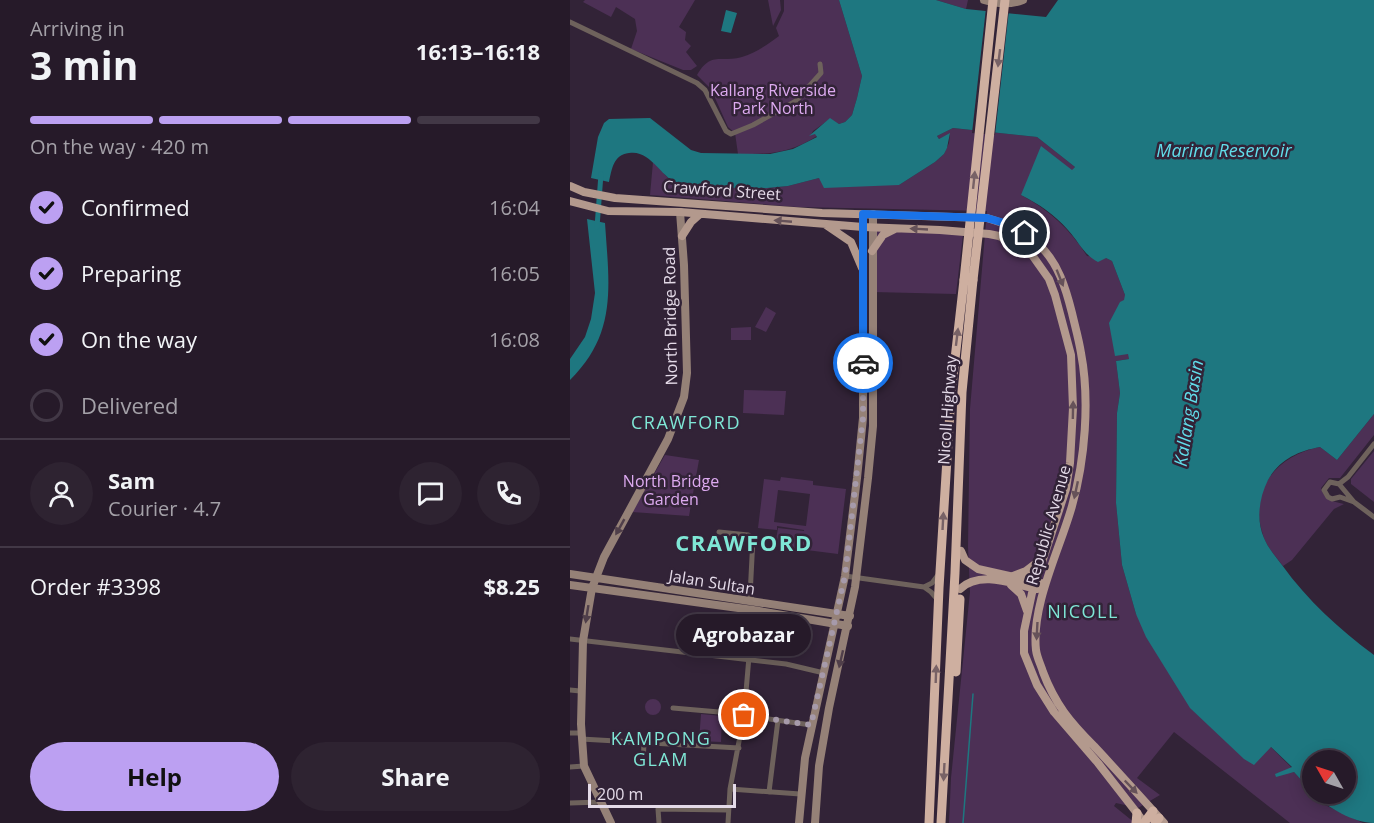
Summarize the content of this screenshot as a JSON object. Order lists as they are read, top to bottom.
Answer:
{
  "streets": {
    "highway": ["Nicoll Highway"],
    "main road": [
      "Crawford Street",
      "North Bridge Road",
      "Republic Avenue",
      "Jalan Sultan"
    ]
  },
  "crossings": [
    ["Crawford Street", "North Bridge Road"],
    ["Crawford Street", "Republic Avenue"],
    ["North Bridge Road", "Jalan Sultan"]
  ],
  "one_way": ["North Bridge Road"],
  "districts": [
    "CRAWFORD",
    "CRAWFORD",
    "NICOLL",
    "KAMPONG GLAM"
  ],
  "water": ["Marina Reservoir", "Kallang Basin"],
  "parks": ["Kallang Riverside Park North", "North Bridge Garden"],
  "places": ["Agrobazar"],
  "scale_bar": "200 m",
  "north": "top left",
  "page": {
    "heading": ["3 min", "Arriving in", "16:13–16:18"],
    "panel": [
      "Sam",
      "Courier · 4.7",
      "Order #3398",
      "$8.25"
    ],
    "bar": "On the way · 420 m",
    "list": [
      ["Confirmed", "16:04"],
      ["Preparing", "16:05"],
      ["On the way", "16:08"],
      "Delivered"
    ],
    "bubble": "Agrobazar",
    "buttons": ["Help", "Share"],
    "scale": "200 m"
  }
}
